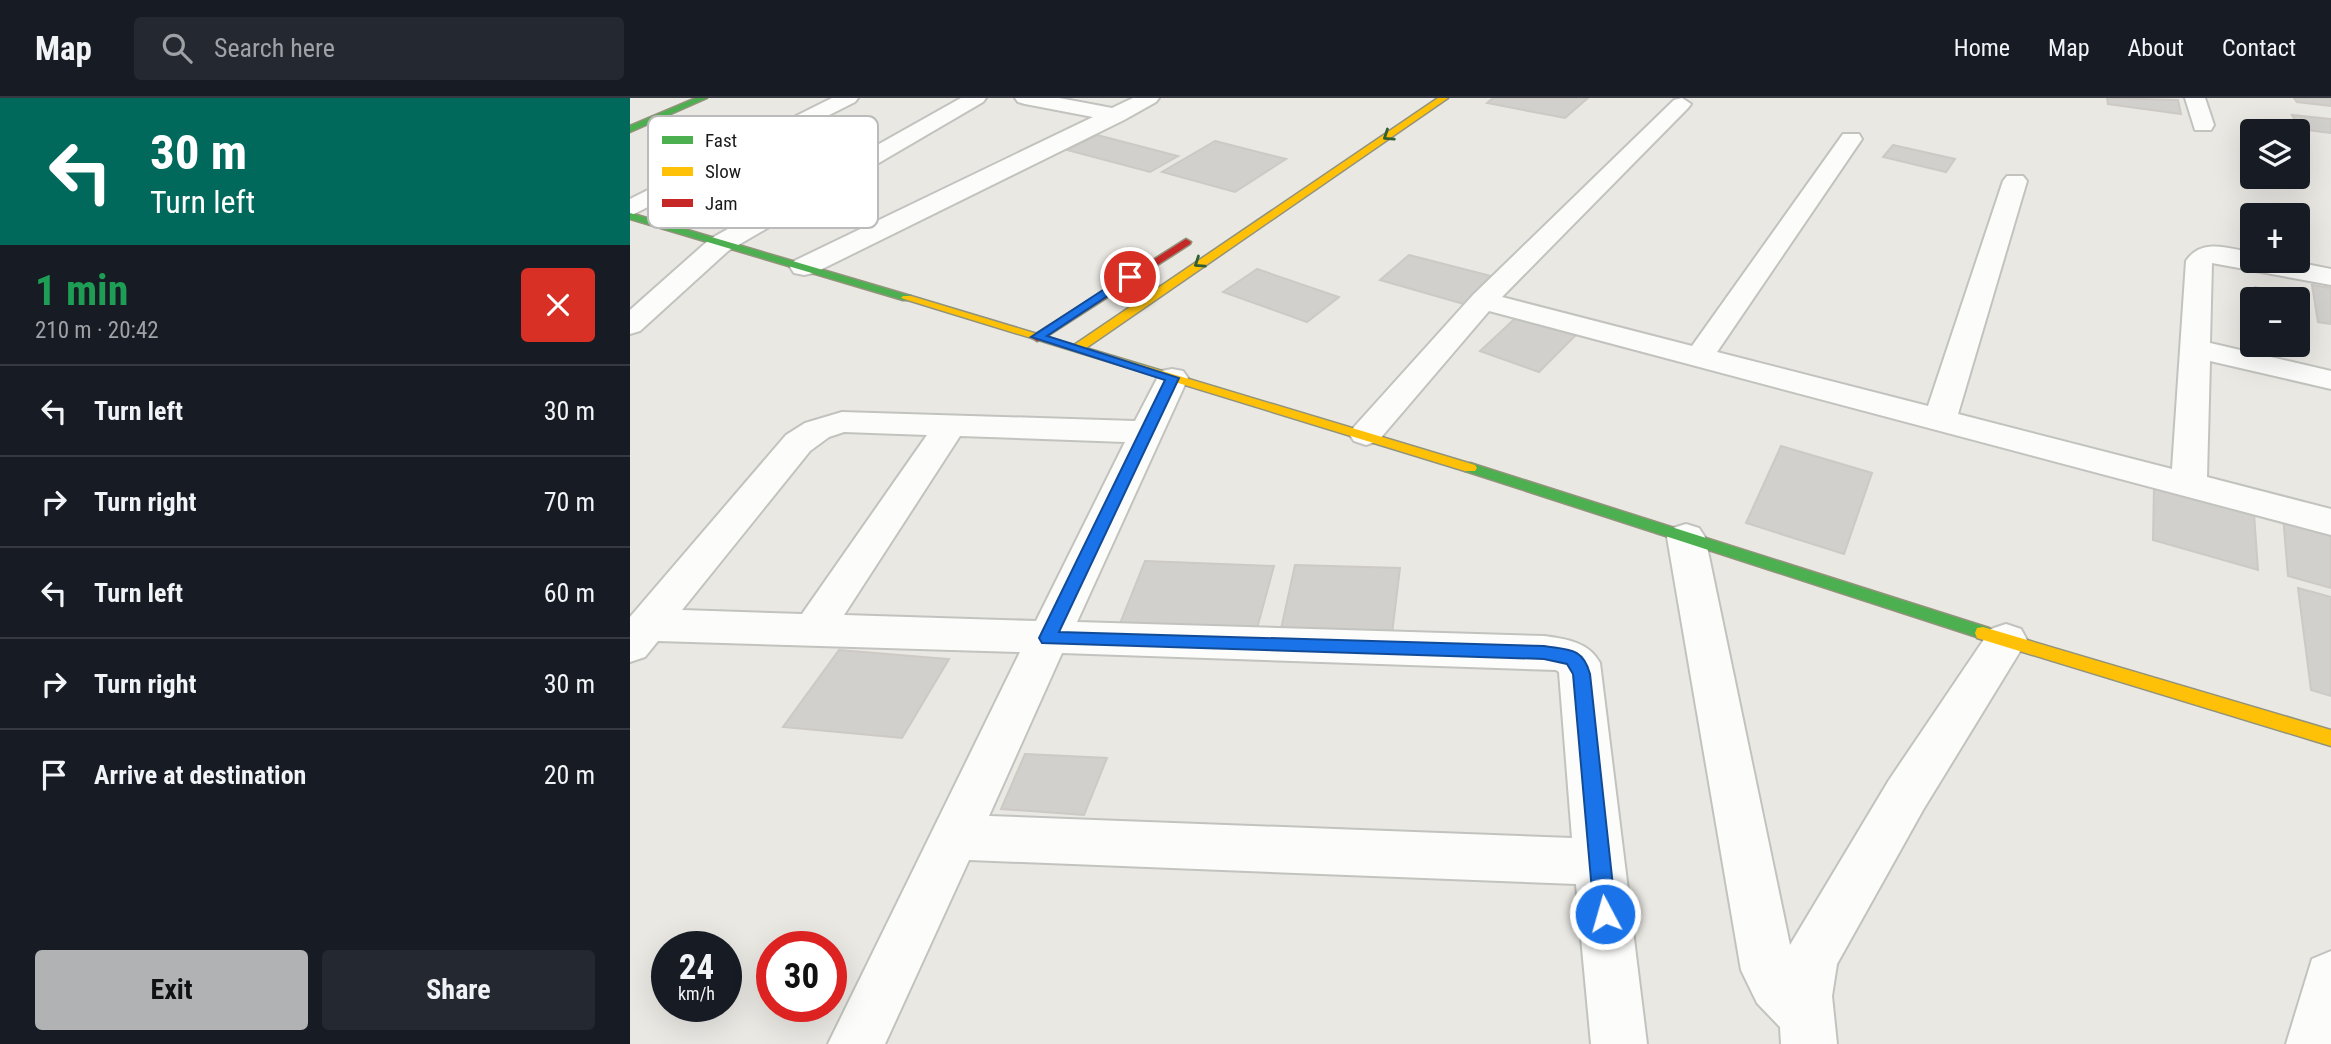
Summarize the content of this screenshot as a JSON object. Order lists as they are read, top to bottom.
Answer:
{
  "legend": ["Fast", "Slow", "Jam"],
  "page": {
    "header": "Map",
    "search": "Search here",
    "nav": [
      "Home",
      "Map",
      "About",
      "Contact"
    ],
    "turn": ["30 m", "Turn left"],
    "map_buttons": ["+", "−"],
    "heading": ["1 min", "210 m · 20:42"],
    "list": [
      {
        "name": "Turn left",
        "value": "30 m"
      },
      {
        "name": "Turn right",
        "value": "70 m"
      },
      {
        "name": "Turn left",
        "value": "60 m"
      },
      {
        "name": "Turn right",
        "value": "30 m"
      },
      {
        "name": "Arrive at destination",
        "value": "20 m"
      }
    ],
    "speed": "24 km/h",
    "limit": "30",
    "buttons": ["Exit", "Share"]
  }
}
